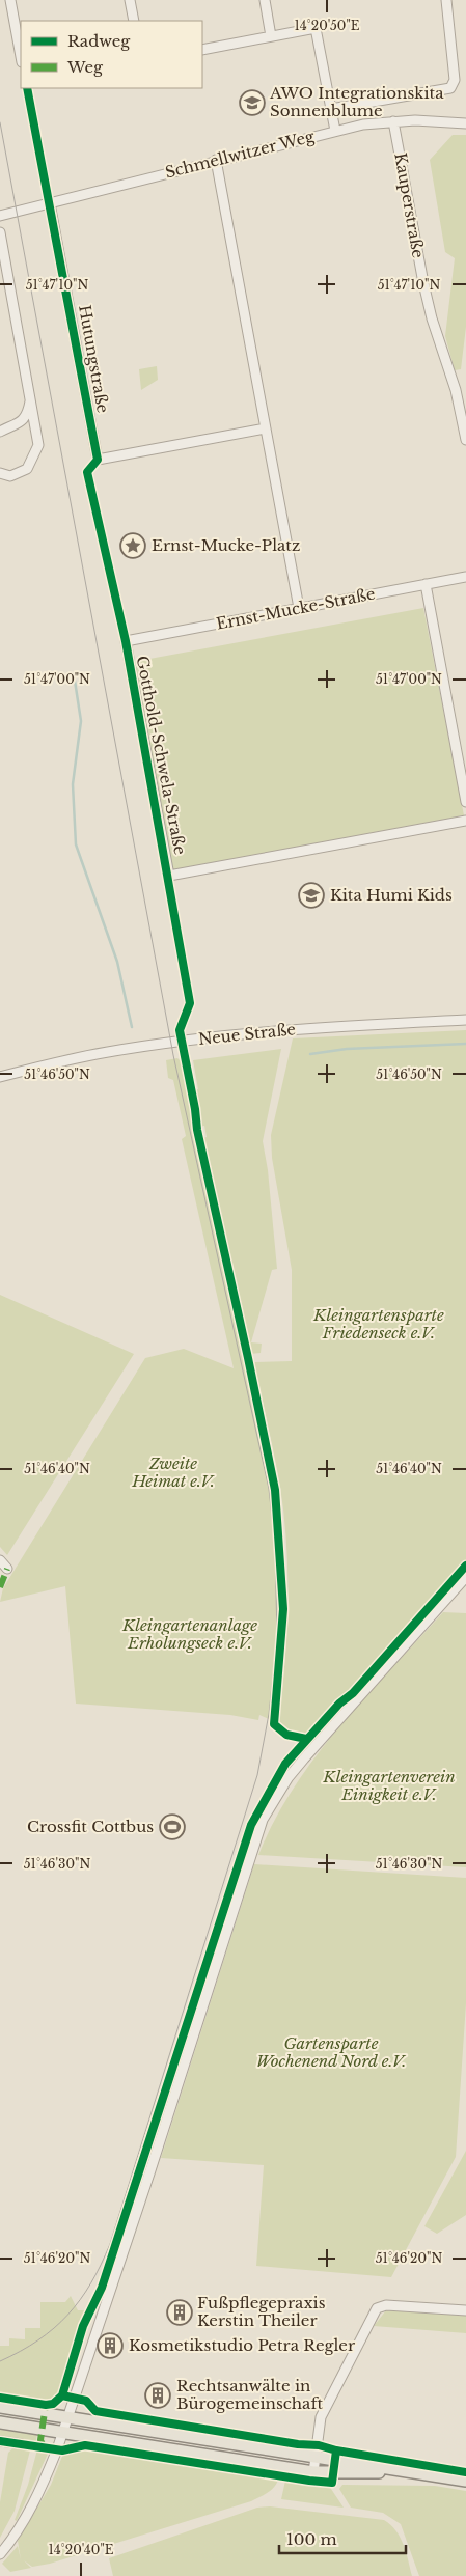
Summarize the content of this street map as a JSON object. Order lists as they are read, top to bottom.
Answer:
{
  "streets": {
    "street": [
      "Schmellwitzer Weg",
      "Kauperstraße",
      "Hutungstraße",
      "Ernst-Mucke-Straße",
      "Gotthold-Schwela-Straße",
      "Neue Straße"
    ]
  },
  "crossings": [
    ["Schmellwitzer Weg", "Kauperstraße"],
    ["Schmellwitzer Weg", "Hutungstraße"],
    ["Ernst-Mucke-Straße", "Gotthold-Schwela-Straße"]
  ],
  "parks": [
    "Kleingartensparte Friedenseck e.V.",
    "Zweite Heimat e.V.",
    "Kleingartenanlage Erholungseck e.V.",
    "Kleingartenverein Einigkeit e.V.",
    "Gartensparte Wochenend Nord e.V."
  ],
  "places": {
    "school or university": ["AWO Integrationskita Sonnenblume", "Kita Humi Kids"],
    "place": ["Ernst-Mucke-Platz"],
    "sports": ["Crossfit Cottbus"],
    "building": ["Fußpflegepraxis Kerstin Theiler", "Kosmetikstudio Petra Regler", "Rechtsanwälte in Bürogemeinschaft"]
  },
  "legend": ["Radweg", "Weg"],
  "scale_bar": "100 m",
  "coordinates": [
    "14°20'50\"E",
    "51°47'10\"N",
    "51°47'00\"N",
    "51°46'50\"N",
    "51°46'40\"N",
    "51°46'30\"N",
    "51°46'20\"N",
    "14°20'40\"E"
  ]
}
